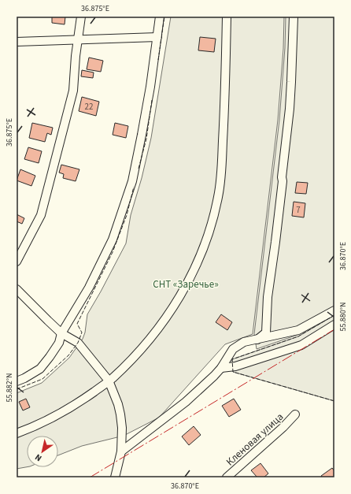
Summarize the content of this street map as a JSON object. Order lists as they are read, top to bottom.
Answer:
{
  "streets": {
    "street": ["Кленовая улица"]
  },
  "parks": ["СНТ «Заречье»"],
  "house_numbers": ["22", "7"],
  "north": "bottom left",
  "coordinates": [
    "36.875°E",
    "36.870°E",
    "55.880°N",
    "55.882°N"
  ]
}
